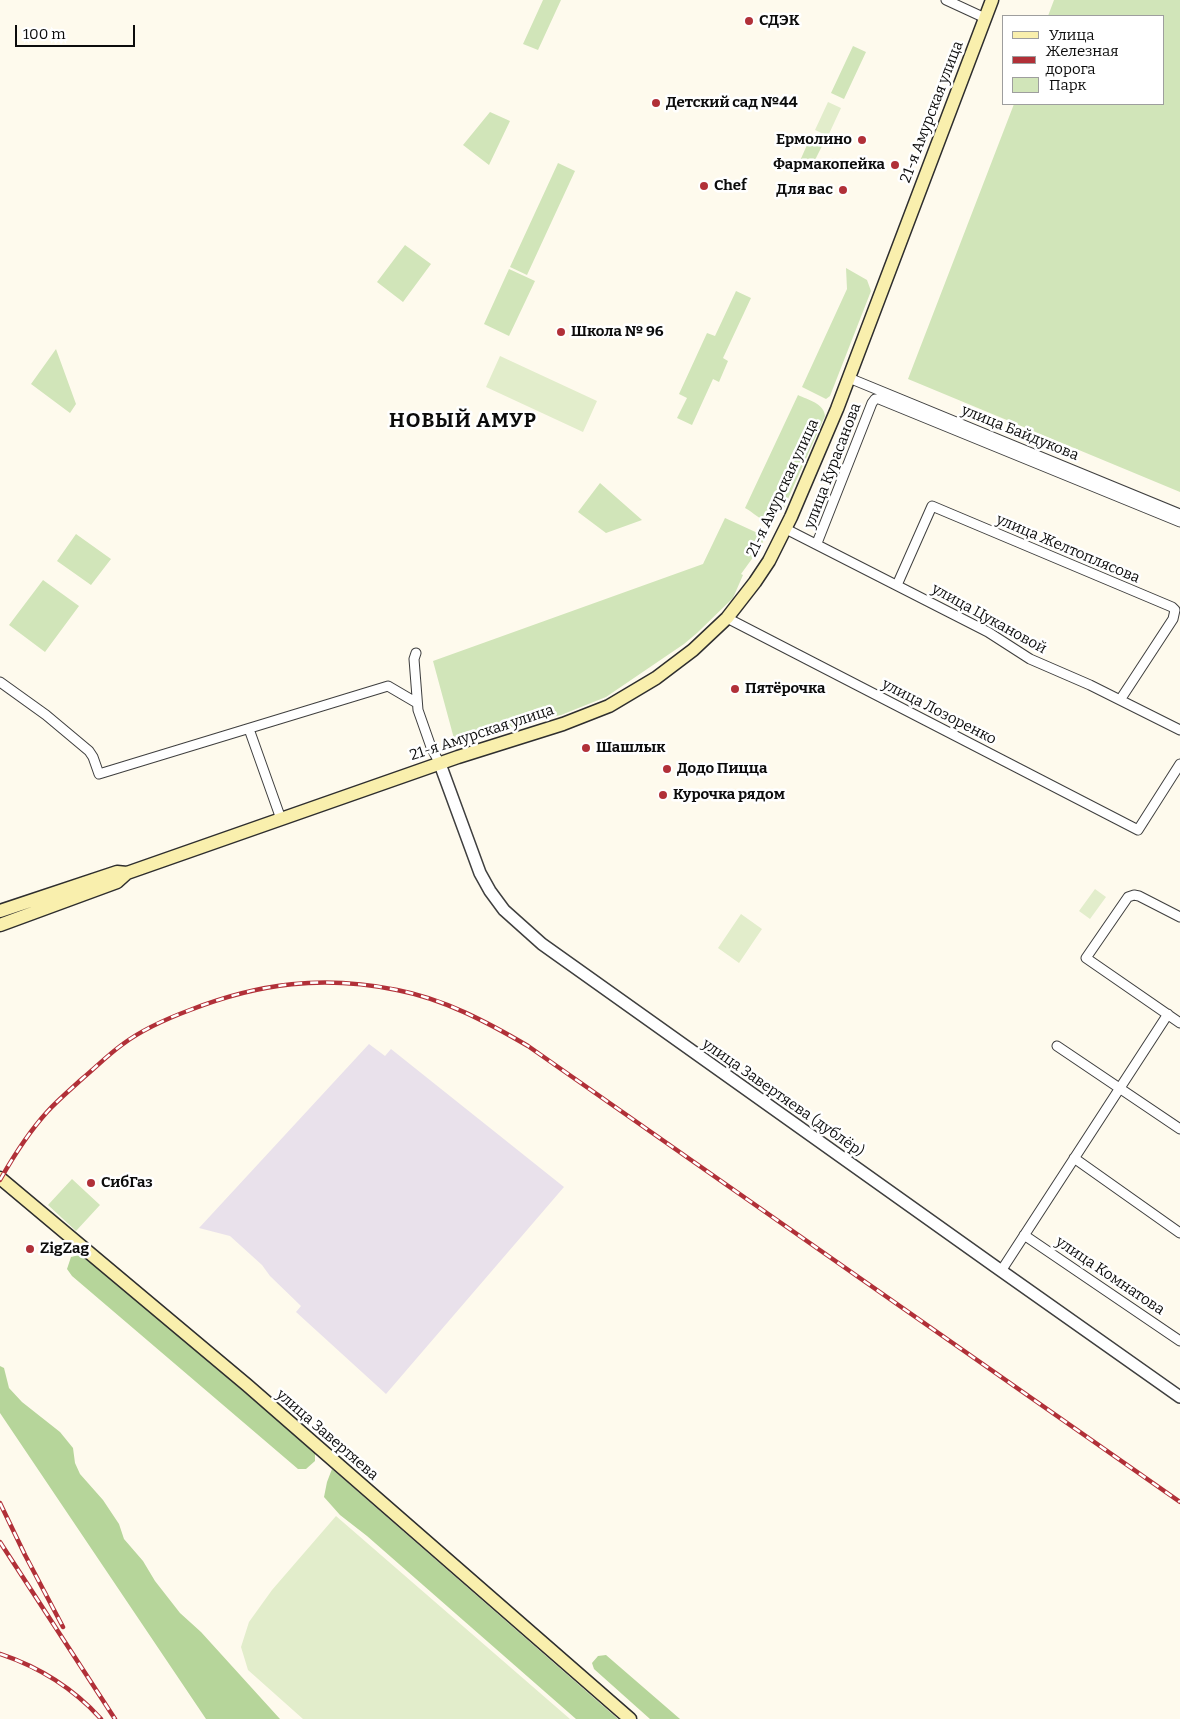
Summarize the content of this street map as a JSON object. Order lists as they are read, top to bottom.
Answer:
{
  "streets": {
    "main road": ["21-я Амурская улица", "улица Завертяева"],
    "street": [
      "улица Байдукова",
      "улица Курасанова",
      "улица Желтоплясова",
      "улица Цукановой",
      "улица Лозоренко",
      "улица Завертяева (дублёр)",
      "улица Комнатова"
    ]
  },
  "crossings": [
    ["21-я Амурская улица", "улица Байдукова"],
    ["21-я Амурская улица", "улица Цукановой"],
    ["21-я Амурская улица", "улица Лозоренко"],
    ["21-я Амурская улица", "улица Завертяева (дублёр)"],
    ["улица Байдукова", "улица Курасанова"],
    ["улица Курасанова", "улица Цукановой"],
    ["улица Желтоплясова", "улица Цукановой"]
  ],
  "districts": ["НОВЫЙ АМУР"],
  "places": [
    "СДЭК",
    "Детский сад №44",
    "Ермолино",
    "Фармакопейка",
    "Chef",
    "Для вас",
    "Школа № 96",
    "Пятёрочка",
    "Шашлык",
    "Додо Пицца",
    "Курочка рядом",
    "СибГаз",
    "ZigZag"
  ],
  "legend": ["Улица", "Железная дорога", "Парк"],
  "scale_bar": "100 m"
}
